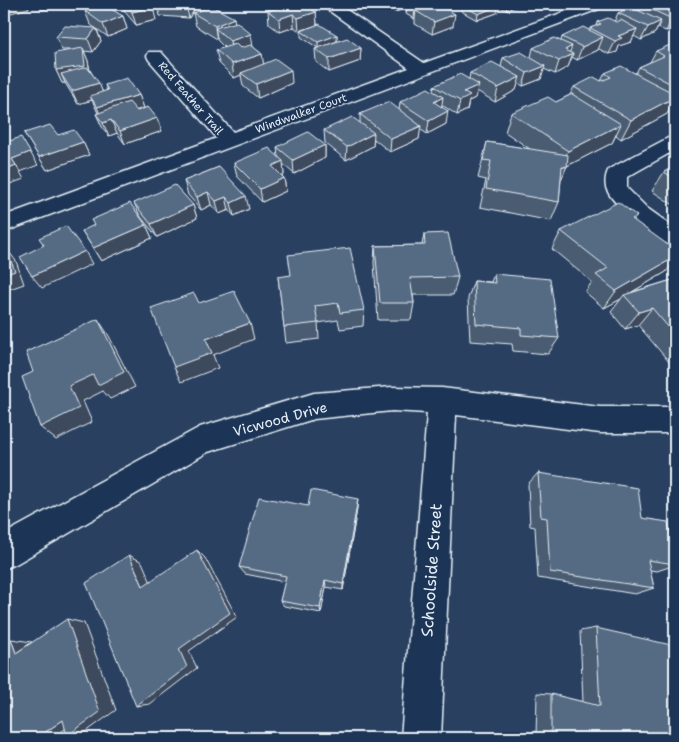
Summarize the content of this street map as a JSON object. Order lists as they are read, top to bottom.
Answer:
{
  "streets": {
    "street": [
      "Red Feather Trail",
      "Windwalker Court",
      "Vicwood Drive",
      "Schoolside Street"
    ]
  },
  "crossings": [
    ["Red Feather Trail", "Windwalker Court"],
    ["Vicwood Drive", "Schoolside Street"]
  ]
}
